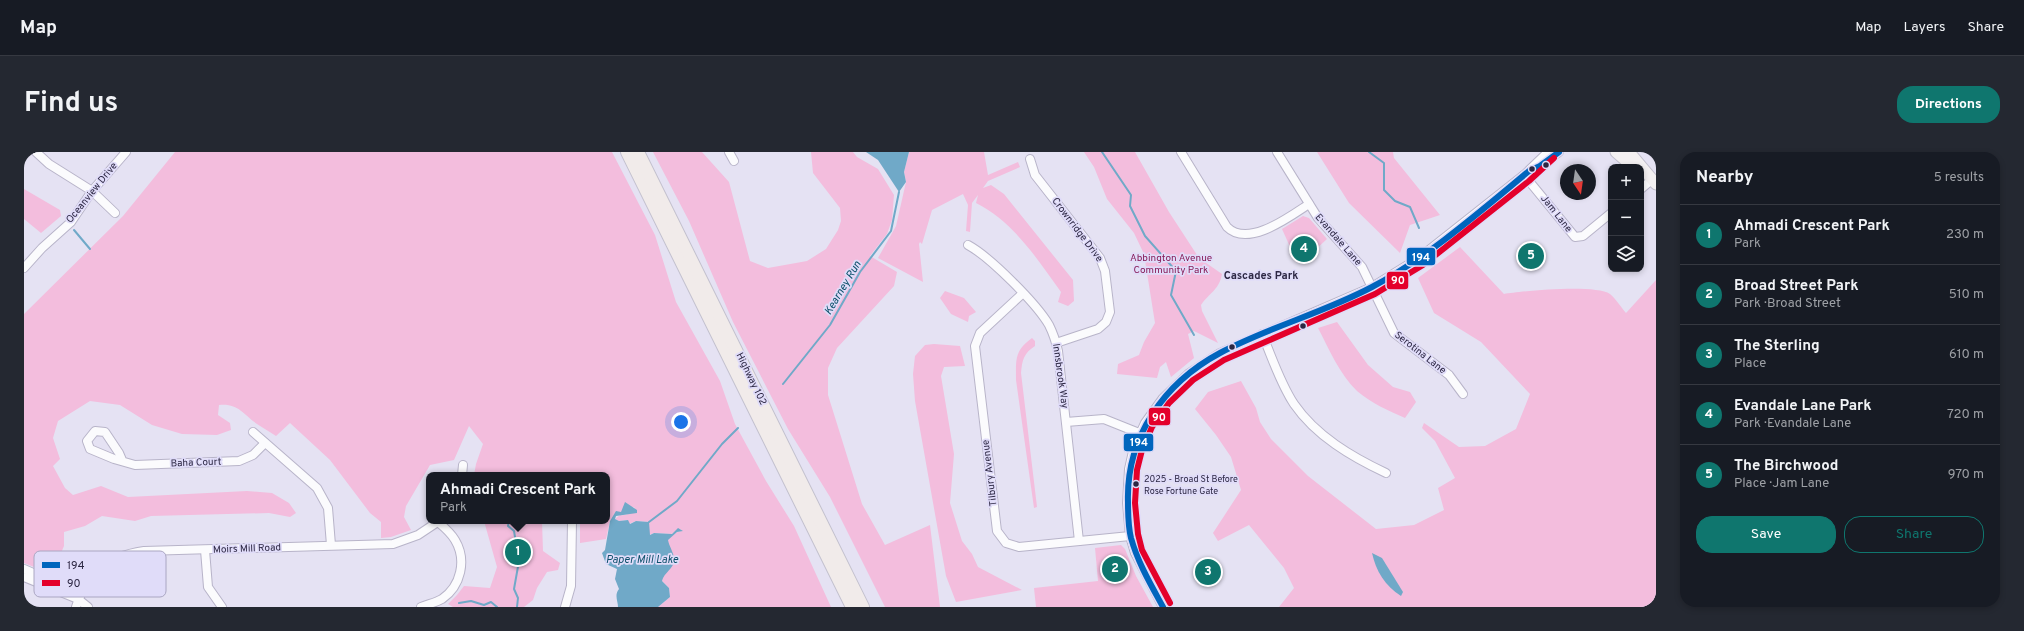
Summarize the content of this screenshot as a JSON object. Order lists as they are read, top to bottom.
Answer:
{
  "streets": {
    "highway": ["Highway 102"],
    "street": [
      "Oceanview Drive",
      "Jam Lane",
      "Crownridge Drive",
      "Evandale Lane",
      "Serotina Lane",
      "Innsbrook Way",
      "Baha Court",
      "Tilbury Avenue",
      "Moirs Mill Road"
    ]
  },
  "crossings": [
    ["Crownridge Drive", "Innsbrook Way"],
    ["Evandale Lane", "Serotina Lane"],
    ["Innsbrook Way", "Tilbury Avenue"]
  ],
  "districts": ["Cascades Park"],
  "water": ["Kearney Run", "Paper Mill Lake"],
  "parks": ["Abbington Avenue Community Park"],
  "places": ["2025 - Broad St Before Rose Fortune Gate"],
  "lines": ["transit line 194", "transit line 90"],
  "legend": ["194", "90"],
  "north": "bottom",
  "page": {
    "header": "Map",
    "nav": ["Map", "Layers", "Share"],
    "title": "Find us",
    "buttons": [
      "Directions",
      ["Save", "Share"]
    ],
    "heading": ["Nearby", "5 results"],
    "map_buttons": ["+", "−"],
    "list": [
      {
        "mark": "1",
        "name": "Ahmadi Crescent Park",
        "note": "Park",
        "value": "230 m"
      },
      {
        "mark": "2",
        "name": "Broad Street Park",
        "note": "Park · Broad Street",
        "value": "510 m"
      },
      {
        "mark": "3",
        "name": "The Sterling",
        "note": "Place",
        "value": "610 m"
      },
      {
        "mark": "4",
        "name": "Evandale Lane Park",
        "note": "Park · Evandale Lane",
        "value": "720 m"
      },
      {
        "mark": "5",
        "name": "The Birchwood",
        "note": "Place · Jam Lane",
        "value": "970 m"
      }
    ],
    "pins": [
      "4",
      "5",
      "1",
      "2",
      "3"
    ],
    "popup": ["Ahmadi Crescent Park", "Park"]
  }
}
